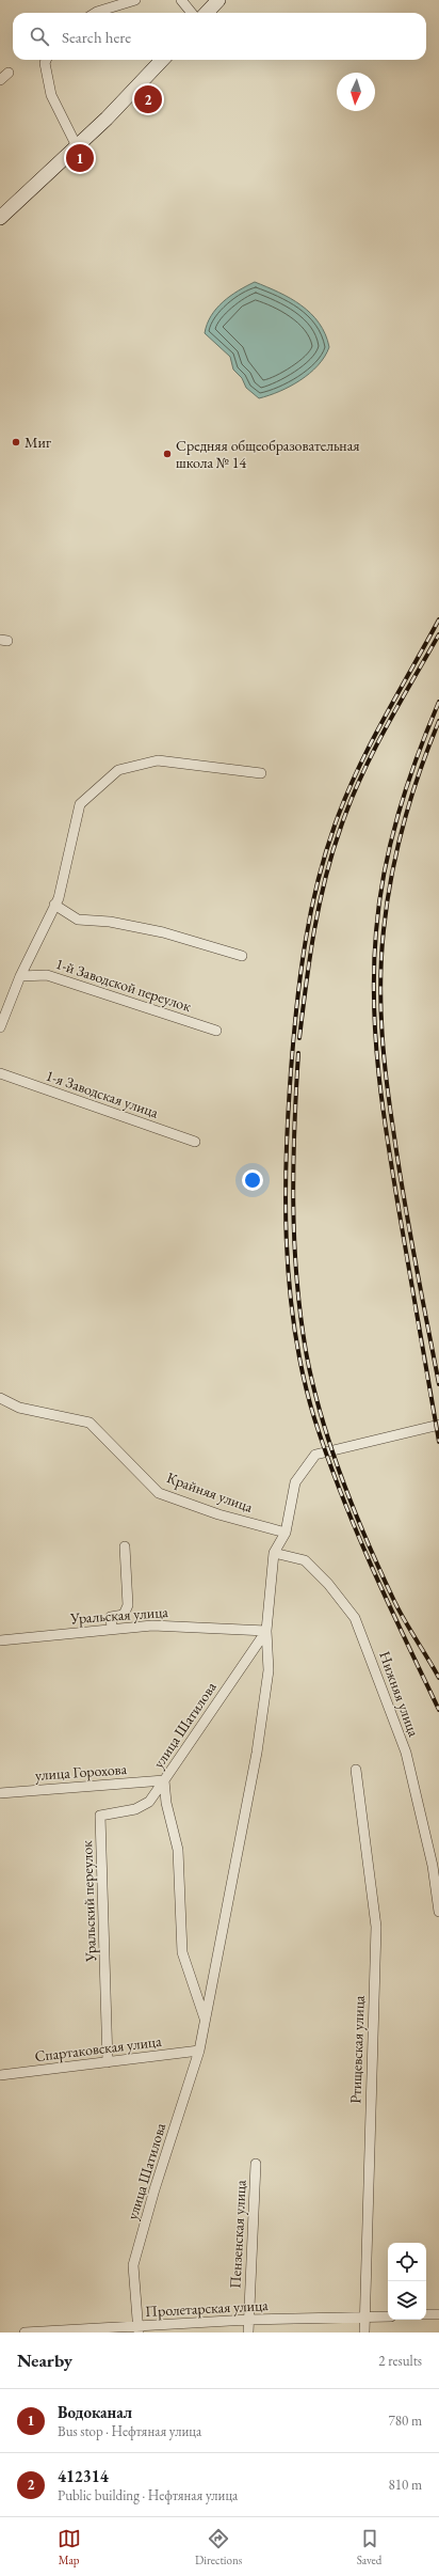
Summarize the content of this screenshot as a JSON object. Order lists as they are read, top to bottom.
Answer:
{
  "streets": {
    "street": [
      "1-й Заводской переулок",
      "1-я Заводская улица",
      "Крайняя улица",
      "Уральская улица",
      "Нижняя улица",
      "улица Шатилова",
      "улица Горохова",
      "Уральский переулок",
      "Спартаковская улица",
      "Ртищевская улица",
      "Пензенская улица",
      "Пролетарская улица"
    ]
  },
  "crossings": [
    ["Уральская улица", "улица Шатилова"],
    ["Нижняя улица", "улица Шатилова"],
    ["улица Шатилова", "улица Горохова"],
    ["улица Шатилова", "Уральский переулок"],
    ["улица Шатилова", "Спартаковская улица"],
    ["улица Шатилова", "Пролетарская улица"],
    ["улица Горохова", "Уральский переулок"],
    ["Уральский переулок", "Спартаковская улица"],
    ["Ртищевская улица", "Пролетарская улица"],
    ["Пензенская улица", "Пролетарская улица"]
  ],
  "places": ["Миг", "Средняя общеобразовательная школа № 14"],
  "north": "bottom",
  "page": {
    "search": "Search here",
    "pins": ["2", "1"],
    "heading": ["Nearby", "2 results"],
    "list": [
      {
        "mark": "1",
        "name": "Водоканал",
        "note": "Bus stop · Нефтяная улица",
        "value": "780 m"
      },
      {
        "mark": "2",
        "name": "412314",
        "note": "Public building · Нефтяная улица",
        "value": "810 m"
      }
    ],
    "nav": ["Map", "Directions", "Saved"]
  }
}
